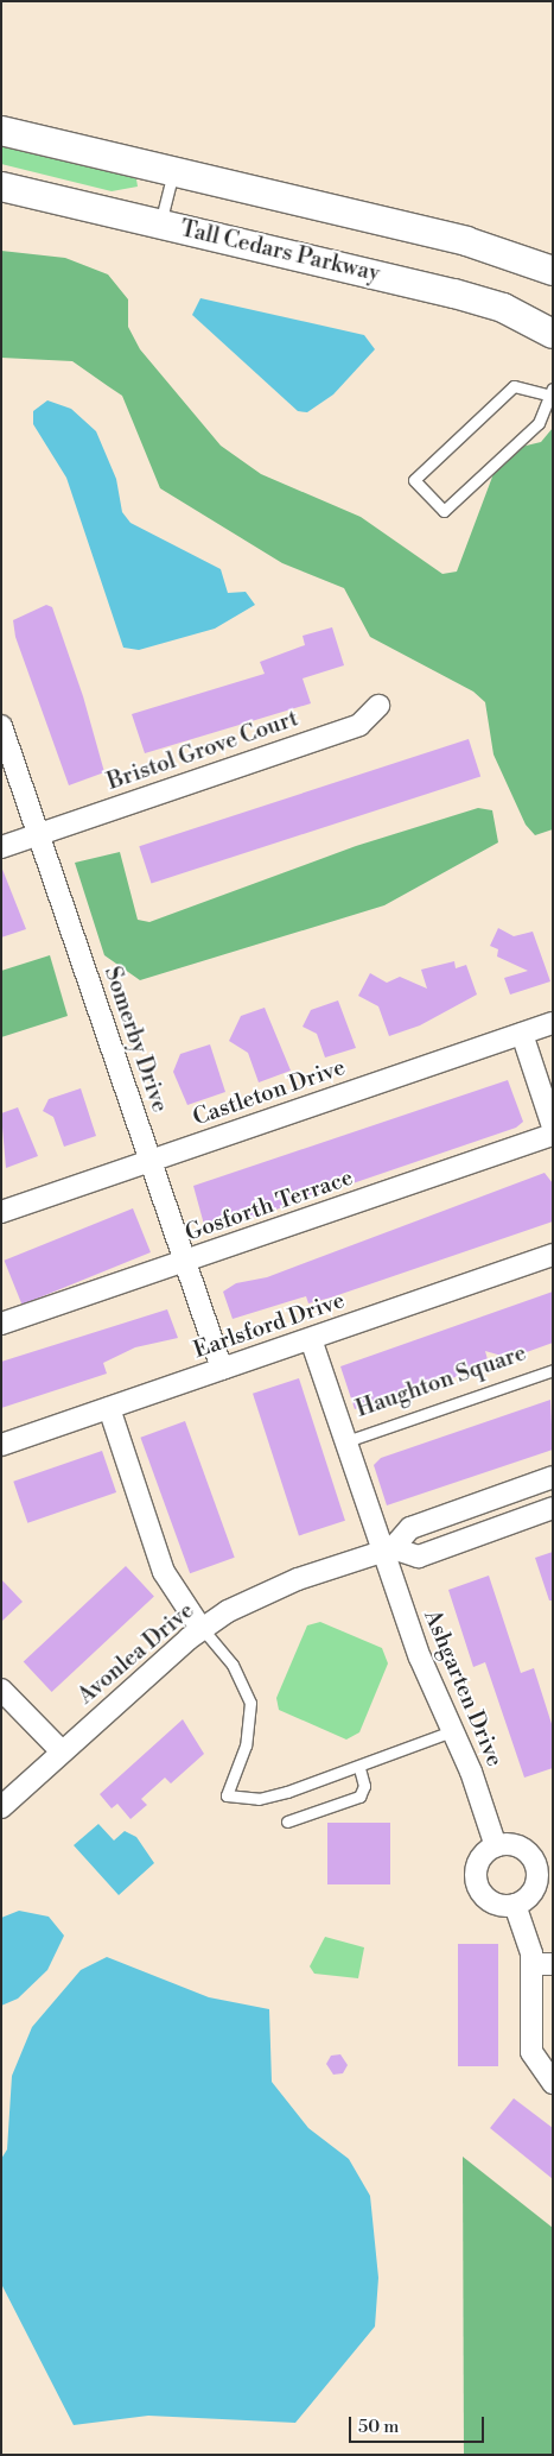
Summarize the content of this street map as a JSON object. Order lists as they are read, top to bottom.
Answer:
{
  "streets": {
    "main road": ["Tall Cedars Parkway"],
    "street": [
      "Bristol Grove Court",
      "Somerby Drive",
      "Castleton Drive",
      "Gosforth Terrace",
      "Earlsford Drive",
      "Haughton Square",
      "Avonlea Drive",
      "Ashgarten Drive"
    ]
  },
  "crossings": [
    ["Bristol Grove Court", "Somerby Drive"],
    ["Somerby Drive", "Castleton Drive"],
    ["Somerby Drive", "Gosforth Terrace"],
    ["Somerby Drive", "Earlsford Drive"],
    ["Earlsford Drive", "Haughton Square"],
    ["Haughton Square", "Avonlea Drive"],
    ["Haughton Square", "Ashgarten Drive"],
    ["Avonlea Drive", "Ashgarten Drive"]
  ],
  "scale_bar": "50 m"
}
